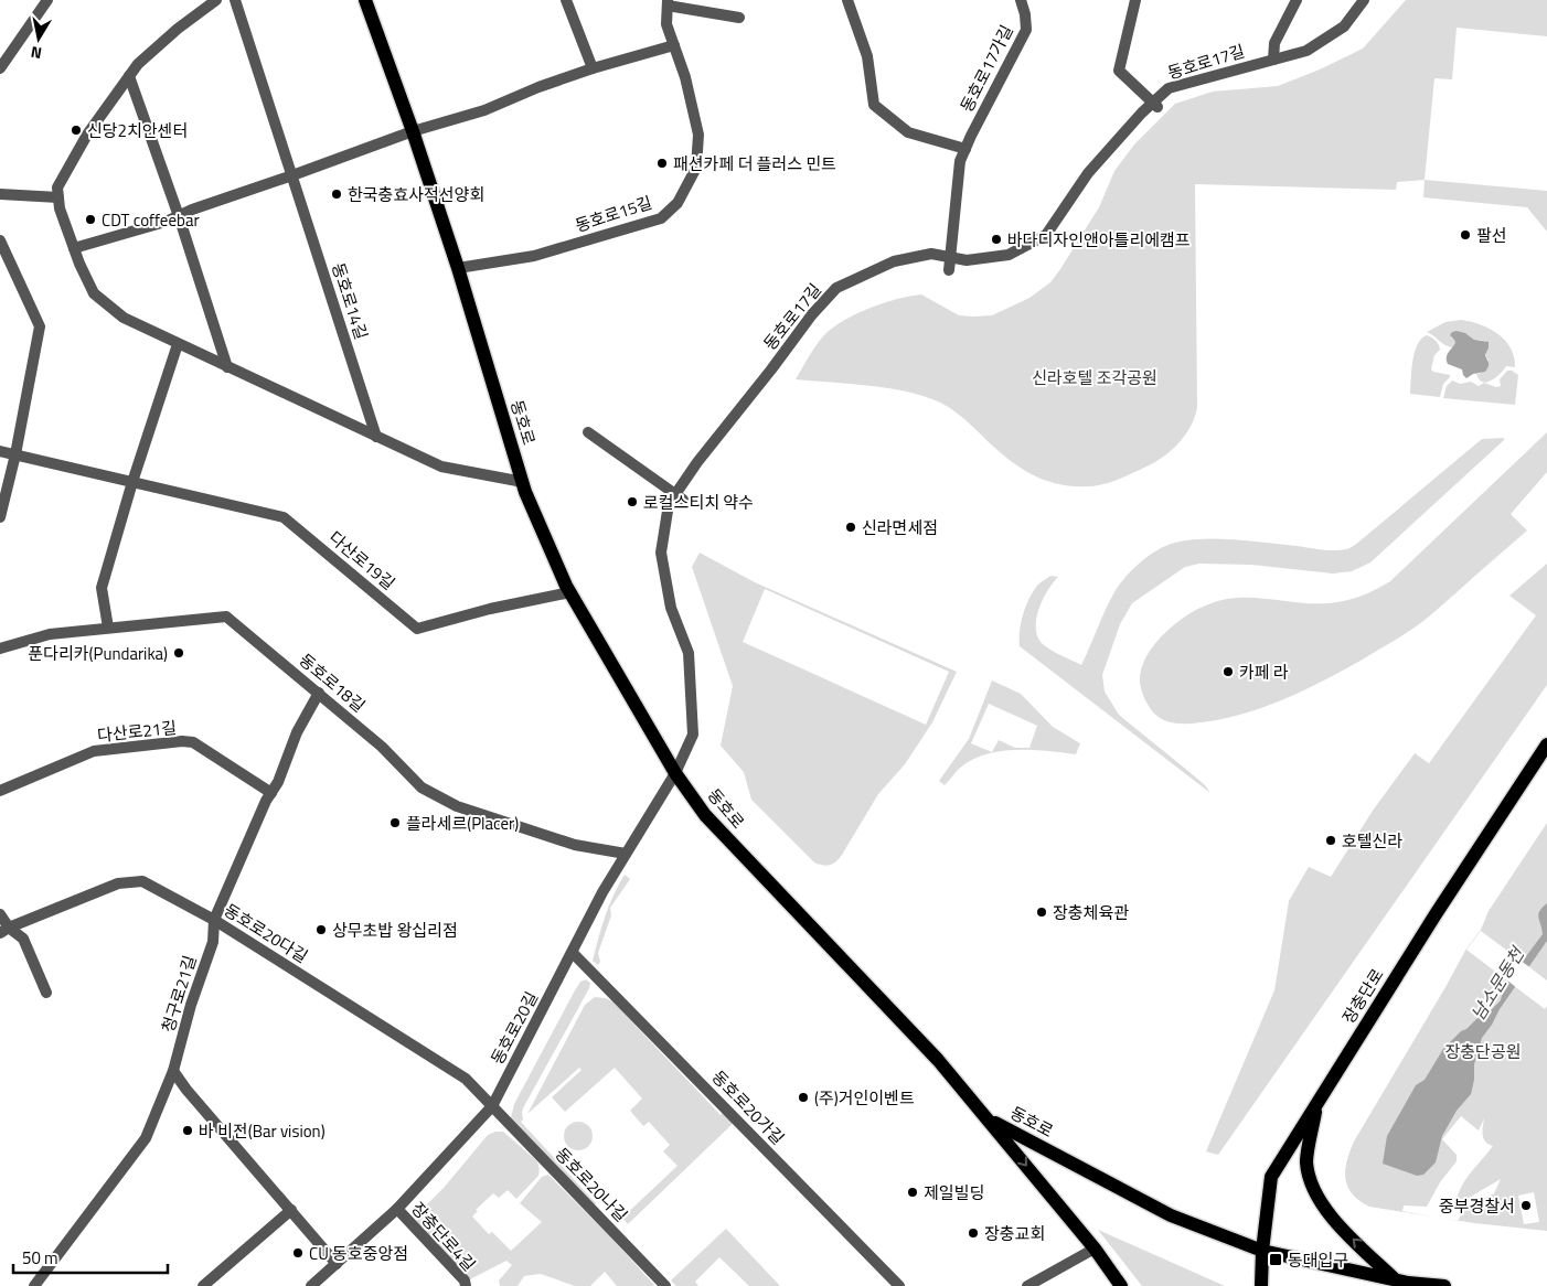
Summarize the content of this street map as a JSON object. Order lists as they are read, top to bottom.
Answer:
{
  "streets": {
    "main road": ["동호로", "장충단로"],
    "street": [
      "동호로17길",
      "동호로17가길",
      "동호로15길",
      "동호로14길",
      "다산로19길",
      "동호로18길",
      "다산로21길",
      "동호로20다길",
      "청구로21길",
      "동호로20길",
      "동호로20가길",
      "동호로20나길",
      "장충단로4길"
    ]
  },
  "crossings": [
    ["동호로17길", "동호로17가길"],
    ["동호로17길", "동호로"],
    ["동호로17길", "동호로20길"],
    ["동호로15길", "동호로"],
    ["동호로", "다산로19길"],
    ["동호로", "장충단로"],
    ["동호로", "동호로20길"],
    ["동호로18길", "청구로21길"],
    ["동호로18길", "동호로20길"],
    ["다산로21길", "청구로21길"],
    ["동호로20다길", "청구로21길"],
    ["동호로20다길", "동호로20길"],
    ["동호로20다길", "동호로20나길"],
    ["동호로20길", "동호로20가길"],
    ["동호로20길", "동호로20나길"],
    ["동호로20길", "장충단로4길"]
  ],
  "water": ["남소문동천"],
  "parks": ["신라호텔 조각공원", "장충단공원"],
  "places": {
    "other": [
      "신당2치안센터",
      "패션카페 더 플러스 민트",
      "한국충효사적선양회",
      "CDT coffeebar",
      "팔선",
      "바다디자인앤아틀리에캠프",
      "로컬스티치 약수",
      "신라면세점",
      "푼다리카(Pundarika)",
      "카페 라",
      "플라세르(Placer)",
      "호텔신라",
      "장충체육관",
      "상무초밥 왕십리점",
      "(주)거인이벤트",
      "바 비전(Bar vision)",
      "제일빌딩",
      "중부경찰서",
      "장충교회",
      "CU 동호중앙점"
    ],
    "transit": ["동대입구"]
  },
  "scale_bar": "50 m",
  "north": "bottom"
}
